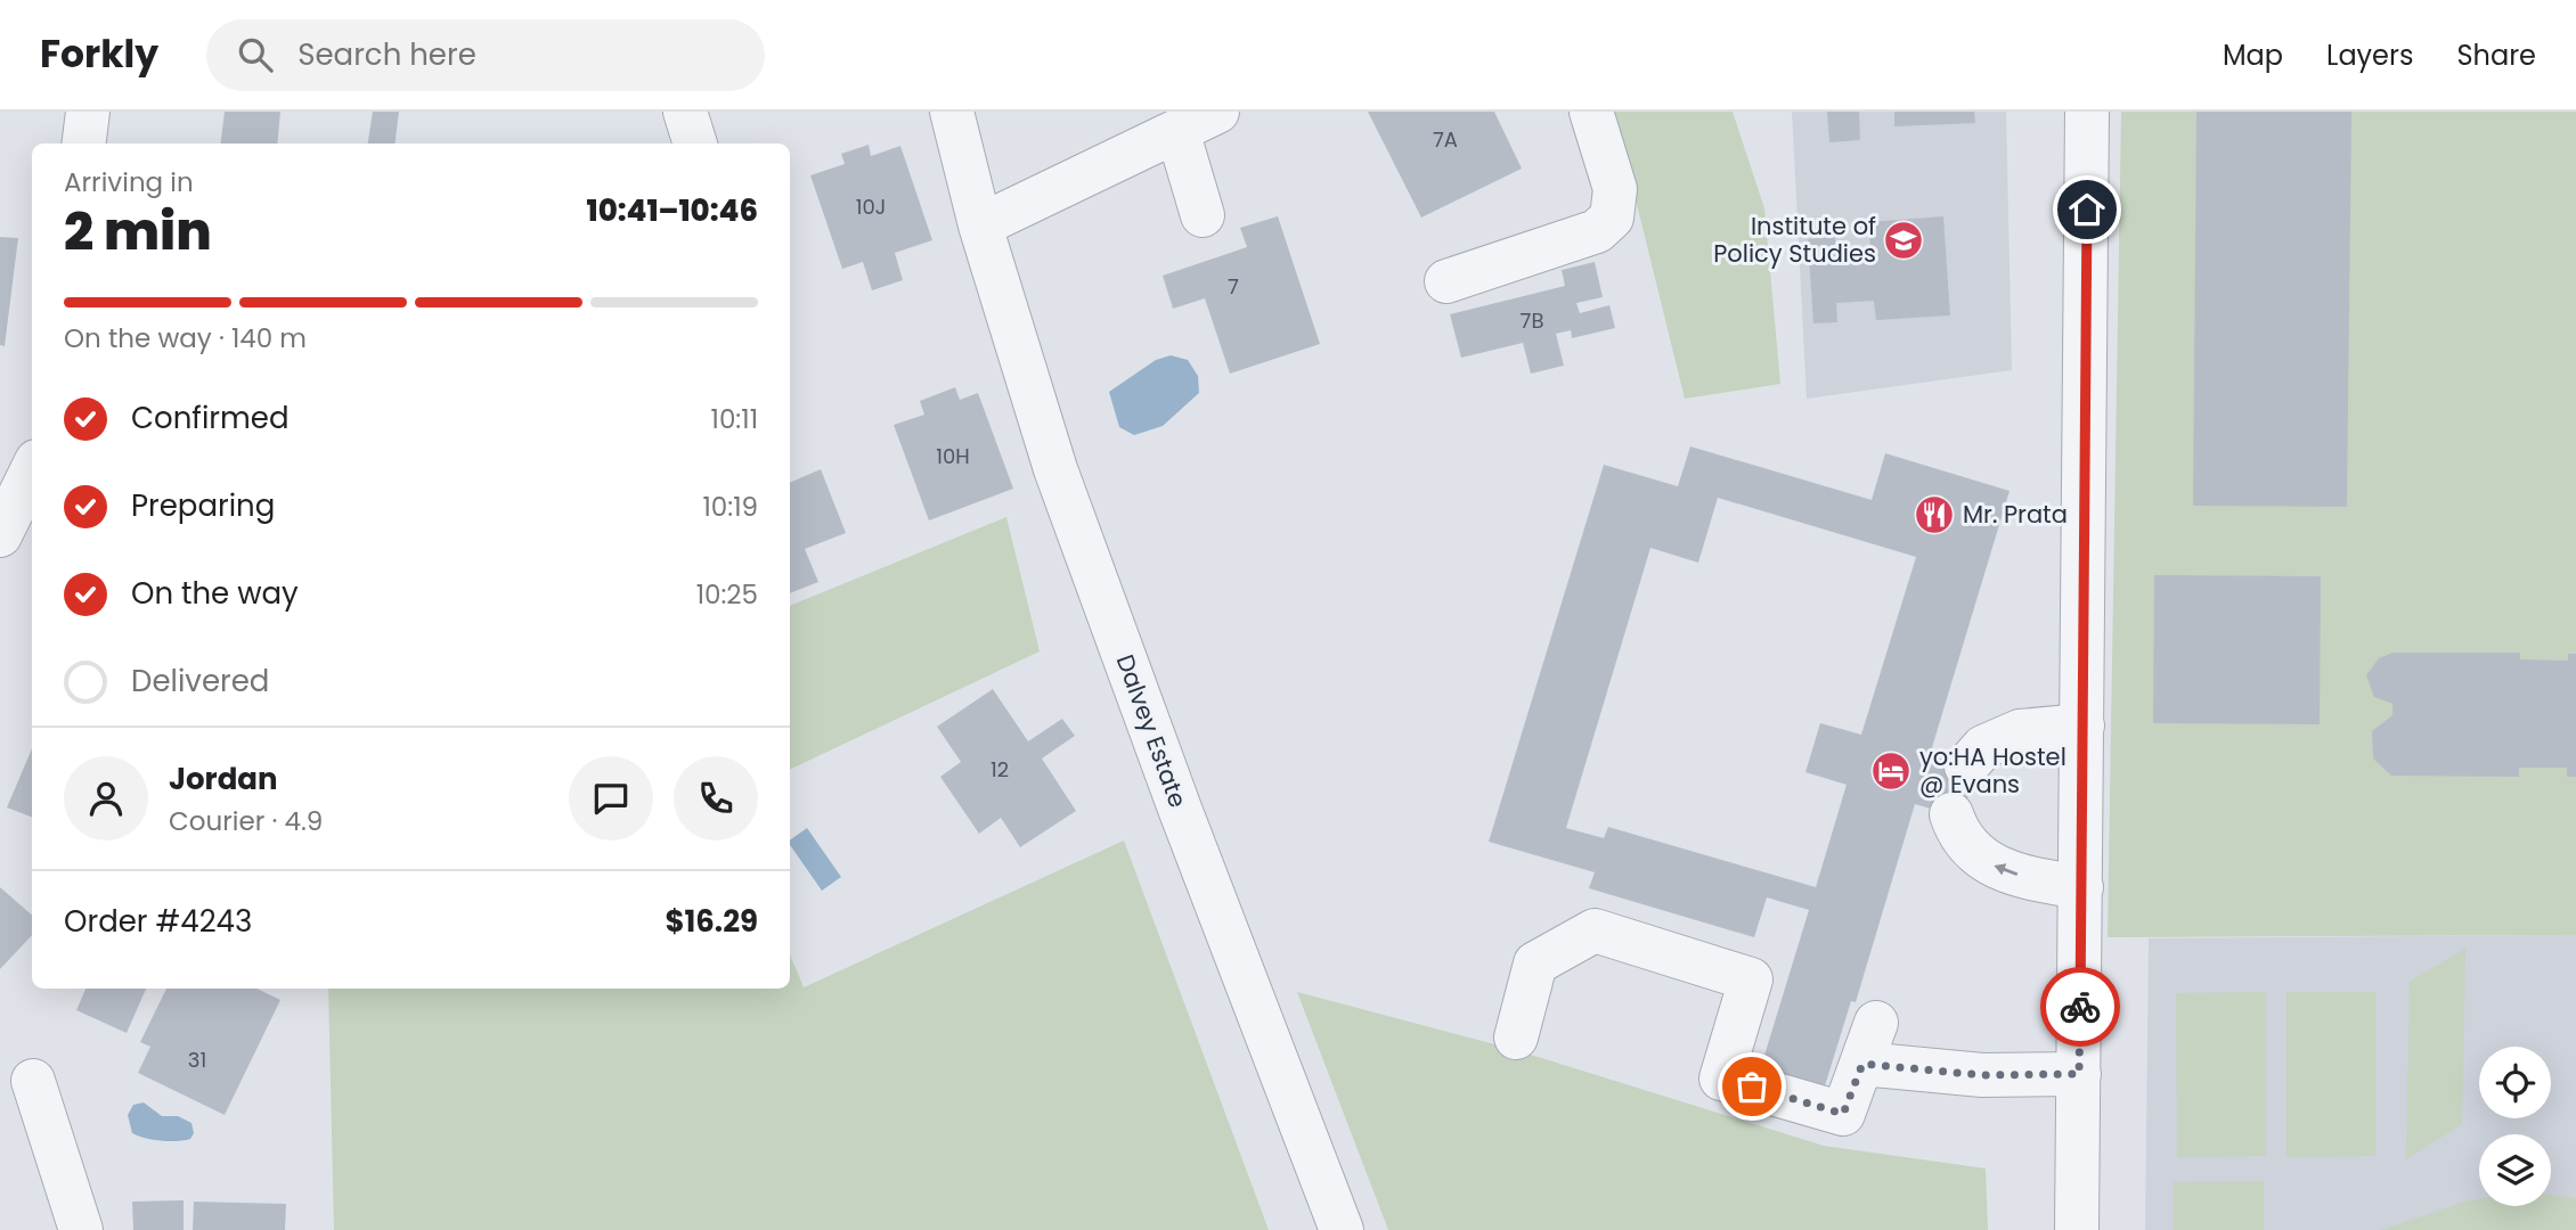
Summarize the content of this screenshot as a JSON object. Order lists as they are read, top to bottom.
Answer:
{
  "streets": {
    "street": ["Dalvey Estate"]
  },
  "places": {
    "school or university": ["Institute of Policy Studies"],
    "restaurant": ["Mr. Prata"],
    "hotel": ["yo:HA Hostel @ Evans"]
  },
  "house_numbers": [
    "7A",
    "10J",
    "7",
    "7B",
    "10H",
    "12",
    "31"
  ],
  "page": {
    "header": "Forkly",
    "search": "Search here",
    "nav": ["Map", "Layers", "Share"],
    "heading": ["2 min", "Arriving in", "10:41–10:46"],
    "panel": [
      "Jordan",
      "Courier · 4.9",
      "Order #4243",
      "$16.29"
    ],
    "bar": "On the way · 140 m",
    "list": [
      ["Confirmed", "10:11"],
      ["Preparing", "10:19"],
      ["On the way", "10:25"],
      "Delivered"
    ]
  }
}
